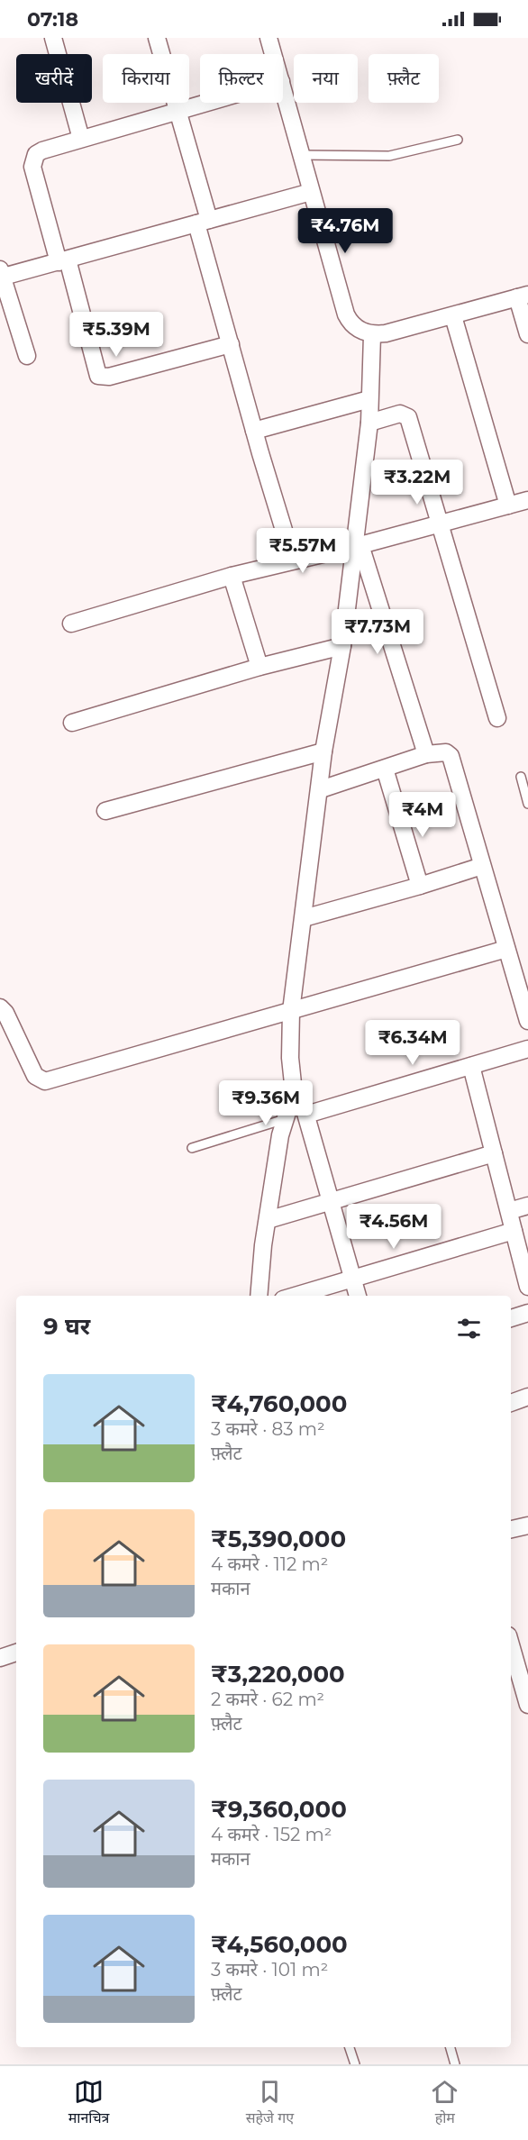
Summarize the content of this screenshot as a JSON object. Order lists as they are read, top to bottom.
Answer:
{
  "page": {
    "status": "07:18",
    "chip": [
      "खरीदें",
      "किराया",
      "फ़िल्टर",
      "नया",
      "फ़्लैट"
    ],
    "price": [
      "₹4.76M",
      "₹5.39M",
      "₹3.22M",
      "₹5.57M",
      "₹7.73M",
      "₹4M",
      "₹6.34M",
      "₹9.36M",
      "₹4.56M"
    ],
    "heading": "9 घर",
    "list": [
      {
        "name": "₹4,760,000",
        "note": "3 कमरे · 83 m² · फ़्लैट"
      },
      {
        "name": "₹5,390,000",
        "note": "4 कमरे · 112 m² · मकान"
      },
      {
        "name": "₹3,220,000",
        "note": "2 कमरे · 62 m² · फ़्लैट"
      },
      {
        "name": "₹9,360,000",
        "note": "4 कमरे · 152 m² · मकान"
      },
      {
        "name": "₹4,560,000",
        "note": "3 कमरे · 101 m² · फ़्लैट"
      }
    ],
    "tabs": ["मानचित्र", "सहेजे गए", "होम"]
  }
}
